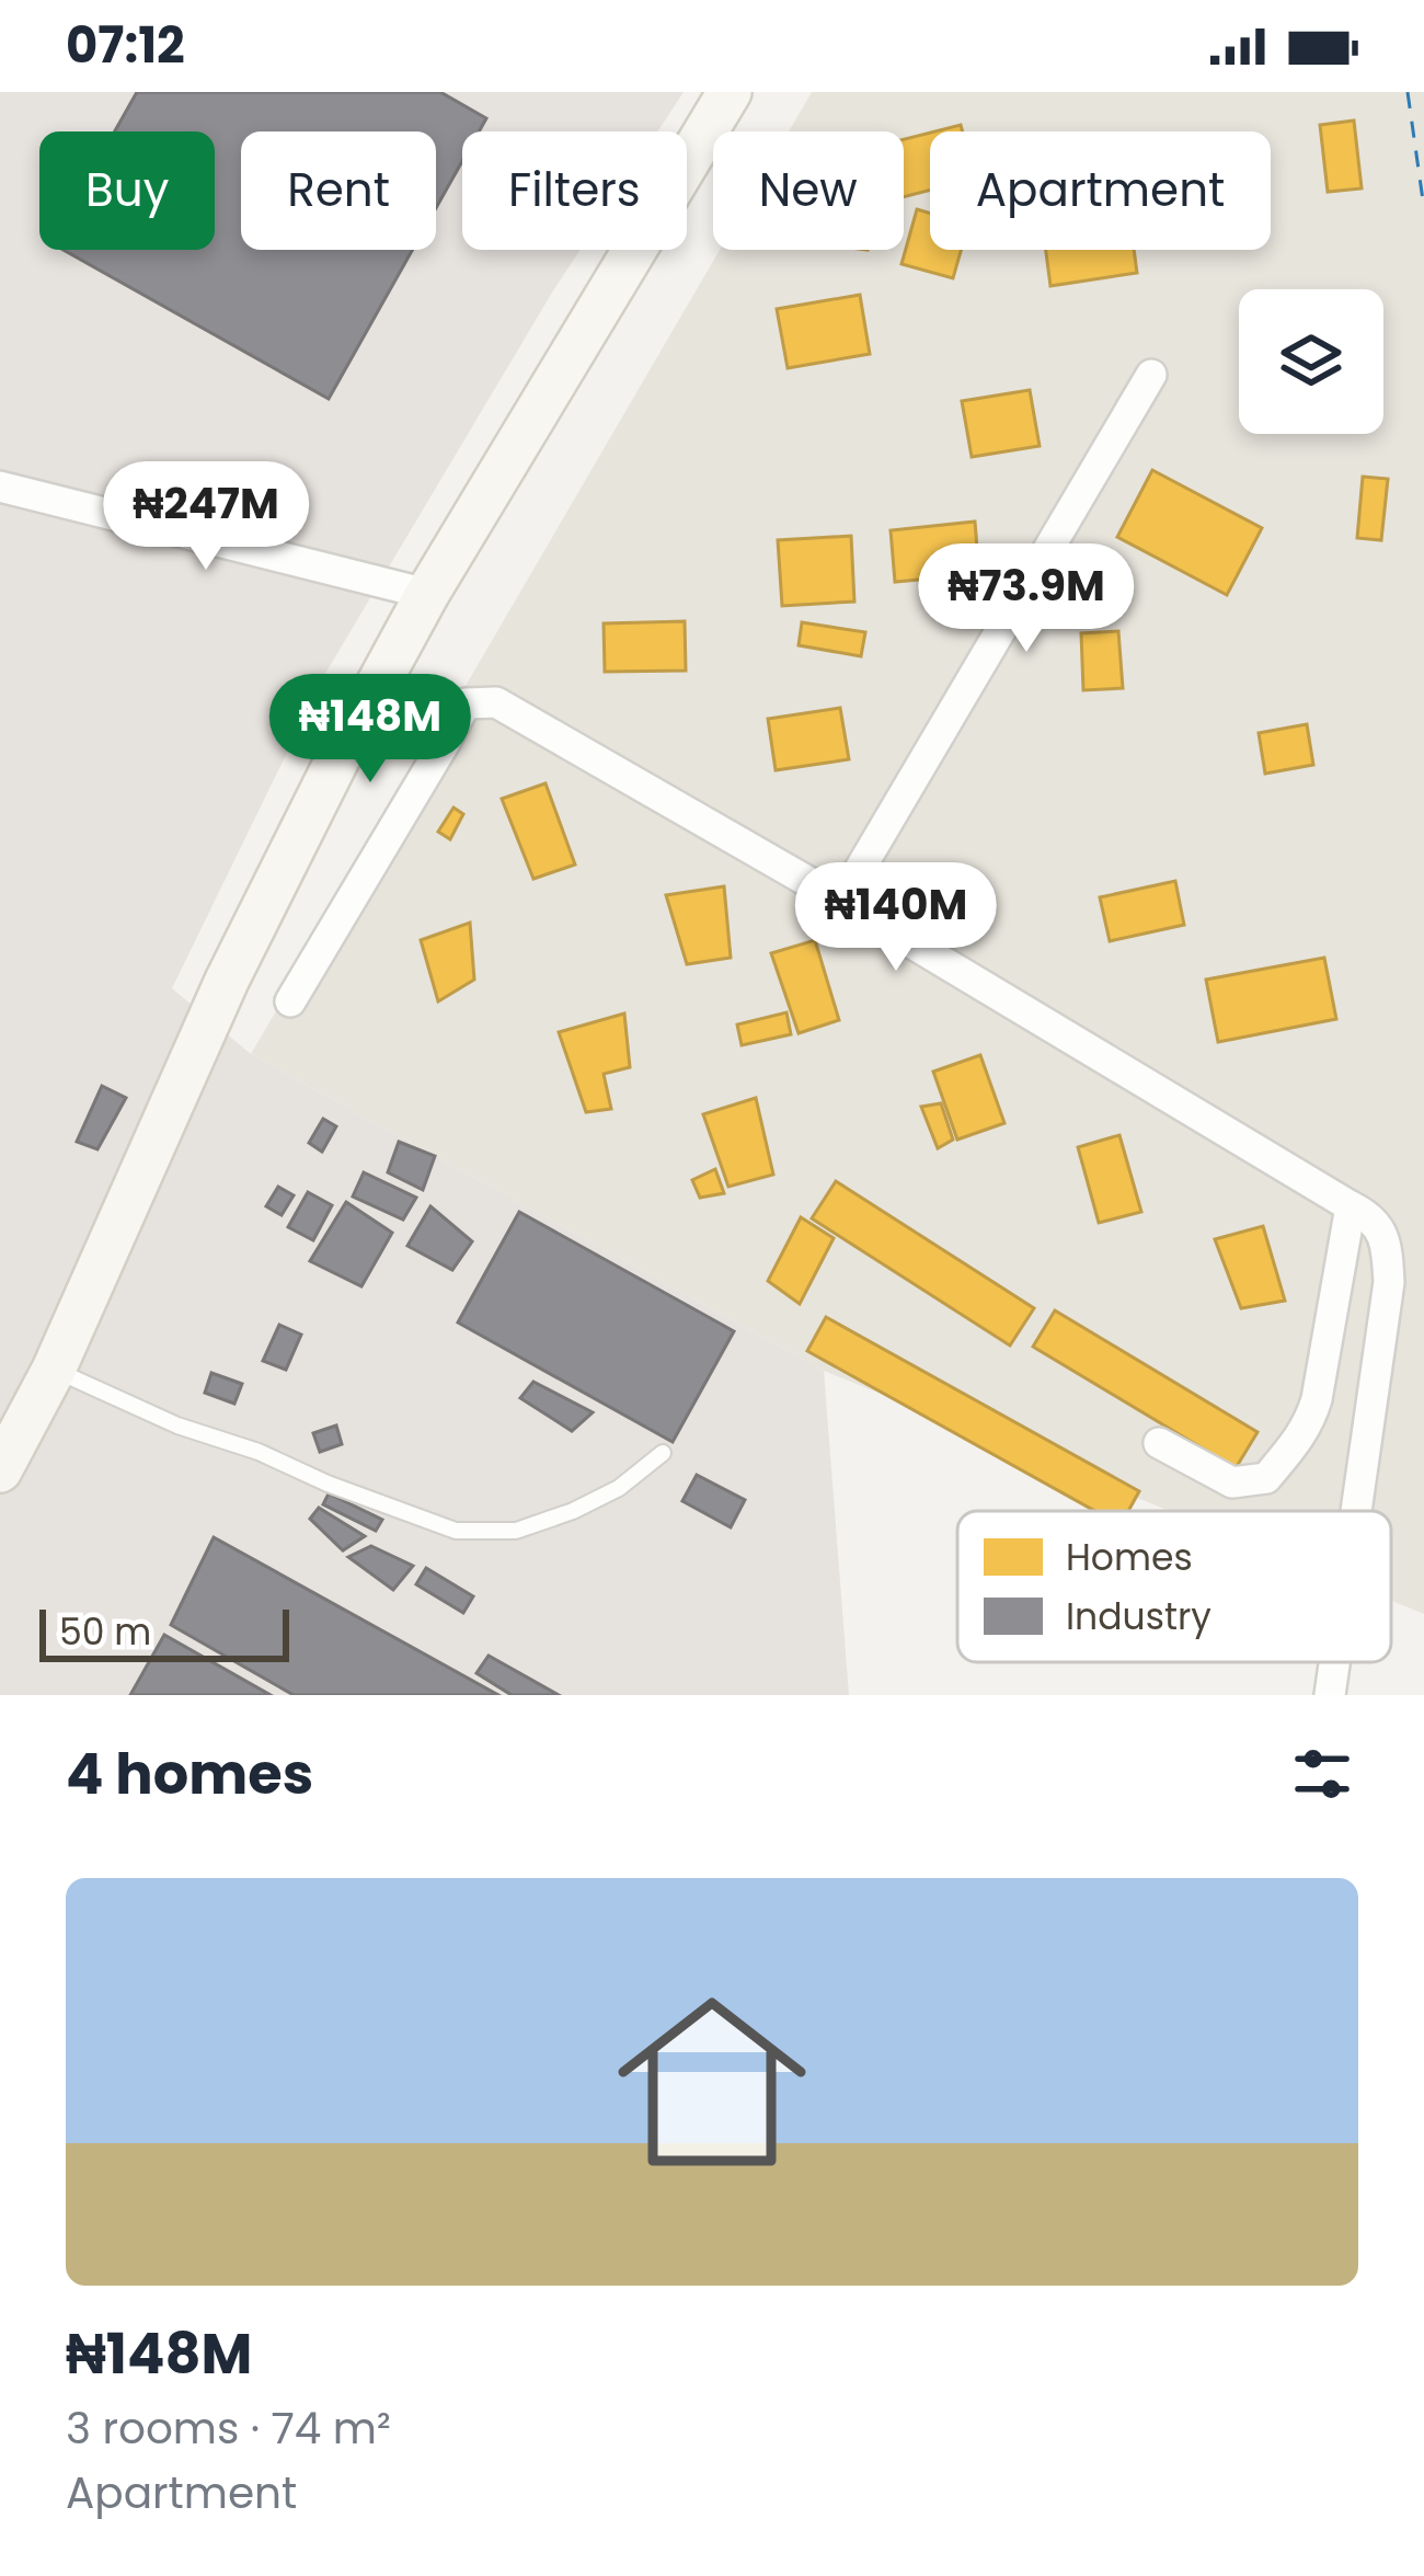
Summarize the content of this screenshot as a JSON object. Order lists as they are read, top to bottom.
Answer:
{
  "legend": ["Homes", "Industry"],
  "scale_bar": "50 m",
  "page": {
    "status": "07:12",
    "chip": [
      "Buy",
      "Rent",
      "Filters",
      "New",
      "Apartment"
    ],
    "price": [
      "₦247M",
      "₦73.9M",
      "₦148M",
      "₦140M"
    ],
    "scale": "50 m",
    "heading": "4 homes",
    "list": [
      {
        "name": "₦148M",
        "note": "3 rooms · 74 m² · Apartment"
      }
    ]
  }
}
